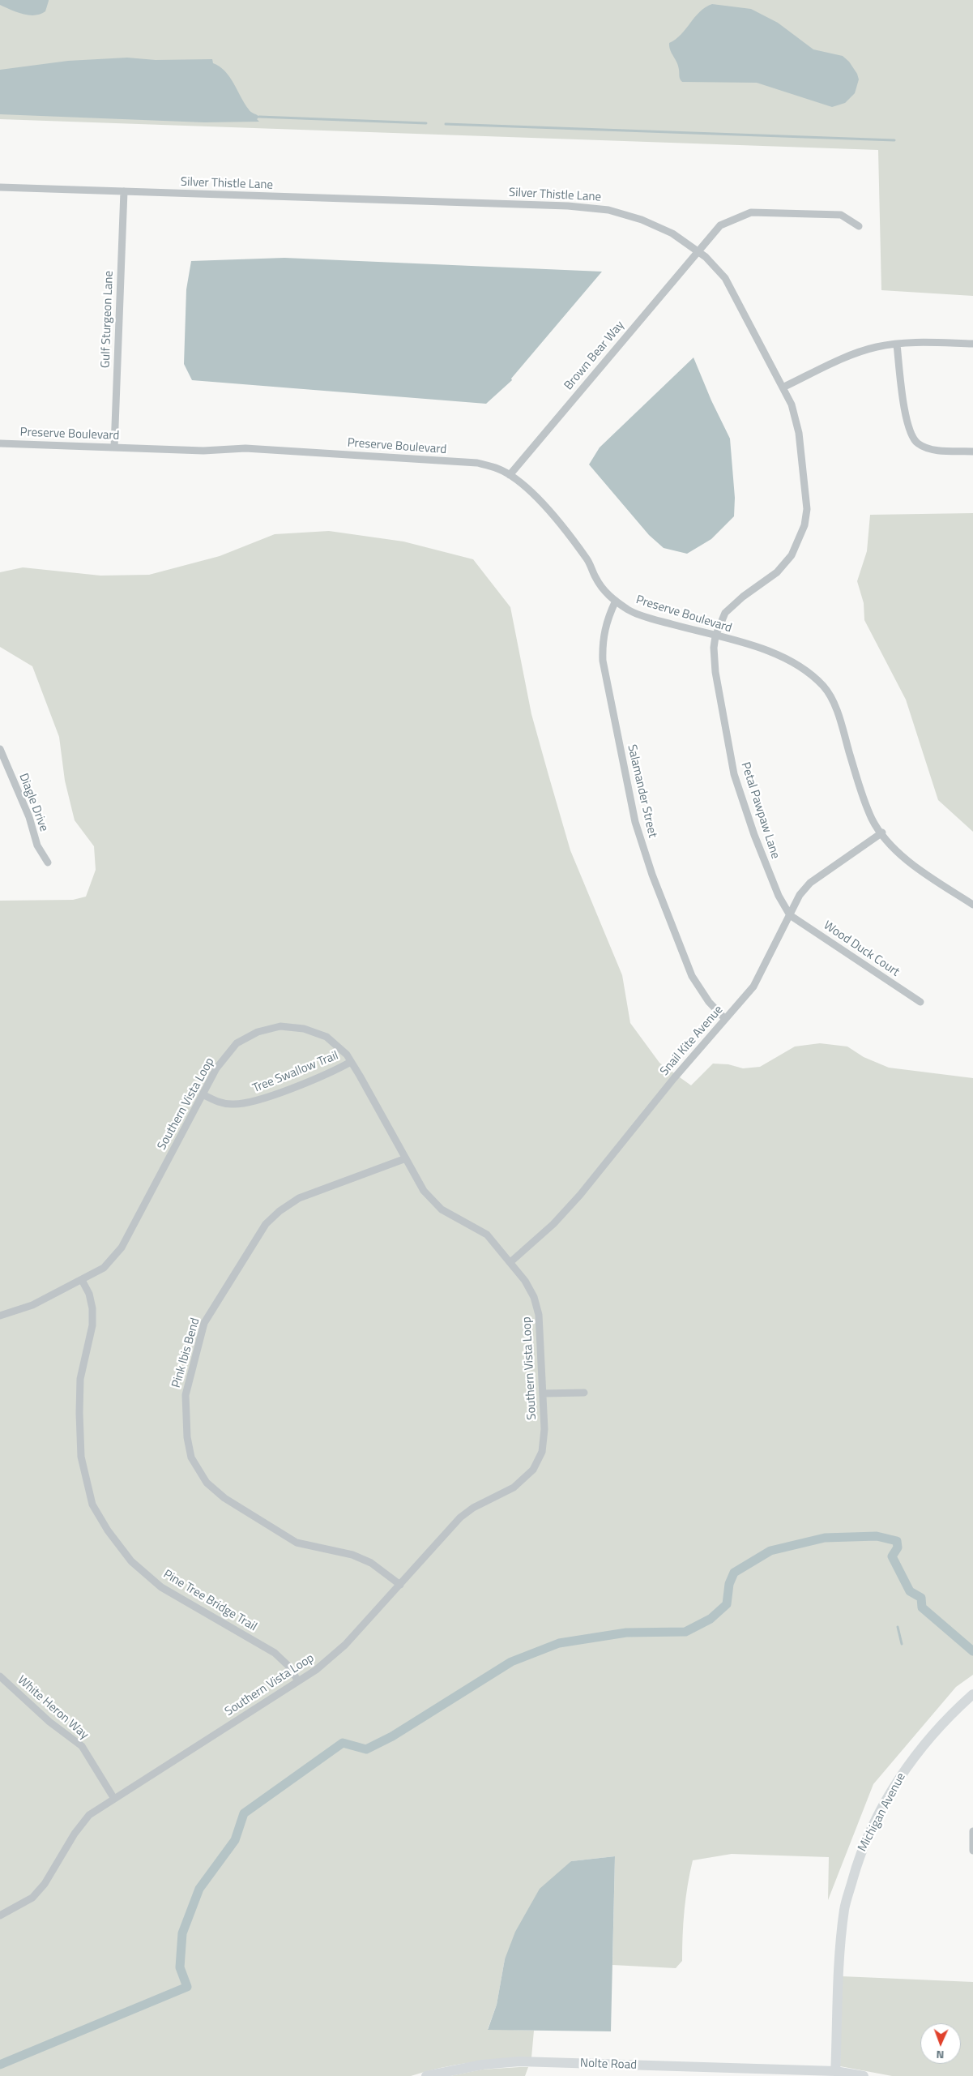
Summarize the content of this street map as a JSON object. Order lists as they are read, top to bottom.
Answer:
{
  "streets": {
    "street": [
      "Silver Thistle Lane",
      "Gulf Sturgeon Lane",
      "Brown Bear Way",
      "Preserve Boulevard",
      "Salamander Street",
      "Diagle Drive",
      "Petal Pawpaw Lane",
      "Wood Duck Court",
      "Snail Kite Avenue",
      "Tree Swallow Trail",
      "Southern Vista Loop",
      "Pink Ibis Bend",
      "Pine Tree Bridge Trail",
      "White Heron Way",
      "Michigan Avenue",
      "Nolte Road"
    ]
  },
  "crossings": [
    ["Silver Thistle Lane", "Gulf Sturgeon Lane"],
    ["Silver Thistle Lane", "Brown Bear Way"],
    ["Silver Thistle Lane", "Preserve Boulevard"],
    ["Silver Thistle Lane", "Petal Pawpaw Lane"],
    ["Gulf Sturgeon Lane", "Preserve Boulevard"],
    ["Brown Bear Way", "Preserve Boulevard"],
    ["Preserve Boulevard", "Salamander Street"],
    ["Preserve Boulevard", "Petal Pawpaw Lane"],
    ["Preserve Boulevard", "Snail Kite Avenue"],
    ["Salamander Street", "Snail Kite Avenue"],
    ["Petal Pawpaw Lane", "Wood Duck Court"],
    ["Petal Pawpaw Lane", "Snail Kite Avenue"],
    ["Wood Duck Court", "Snail Kite Avenue"],
    ["Snail Kite Avenue", "Southern Vista Loop"],
    ["Tree Swallow Trail", "Southern Vista Loop"],
    ["Southern Vista Loop", "Pink Ibis Bend"],
    ["Southern Vista Loop", "Pine Tree Bridge Trail"],
    ["Southern Vista Loop", "White Heron Way"],
    ["Michigan Avenue", "Nolte Road"]
  ],
  "north": "bottom"
}
